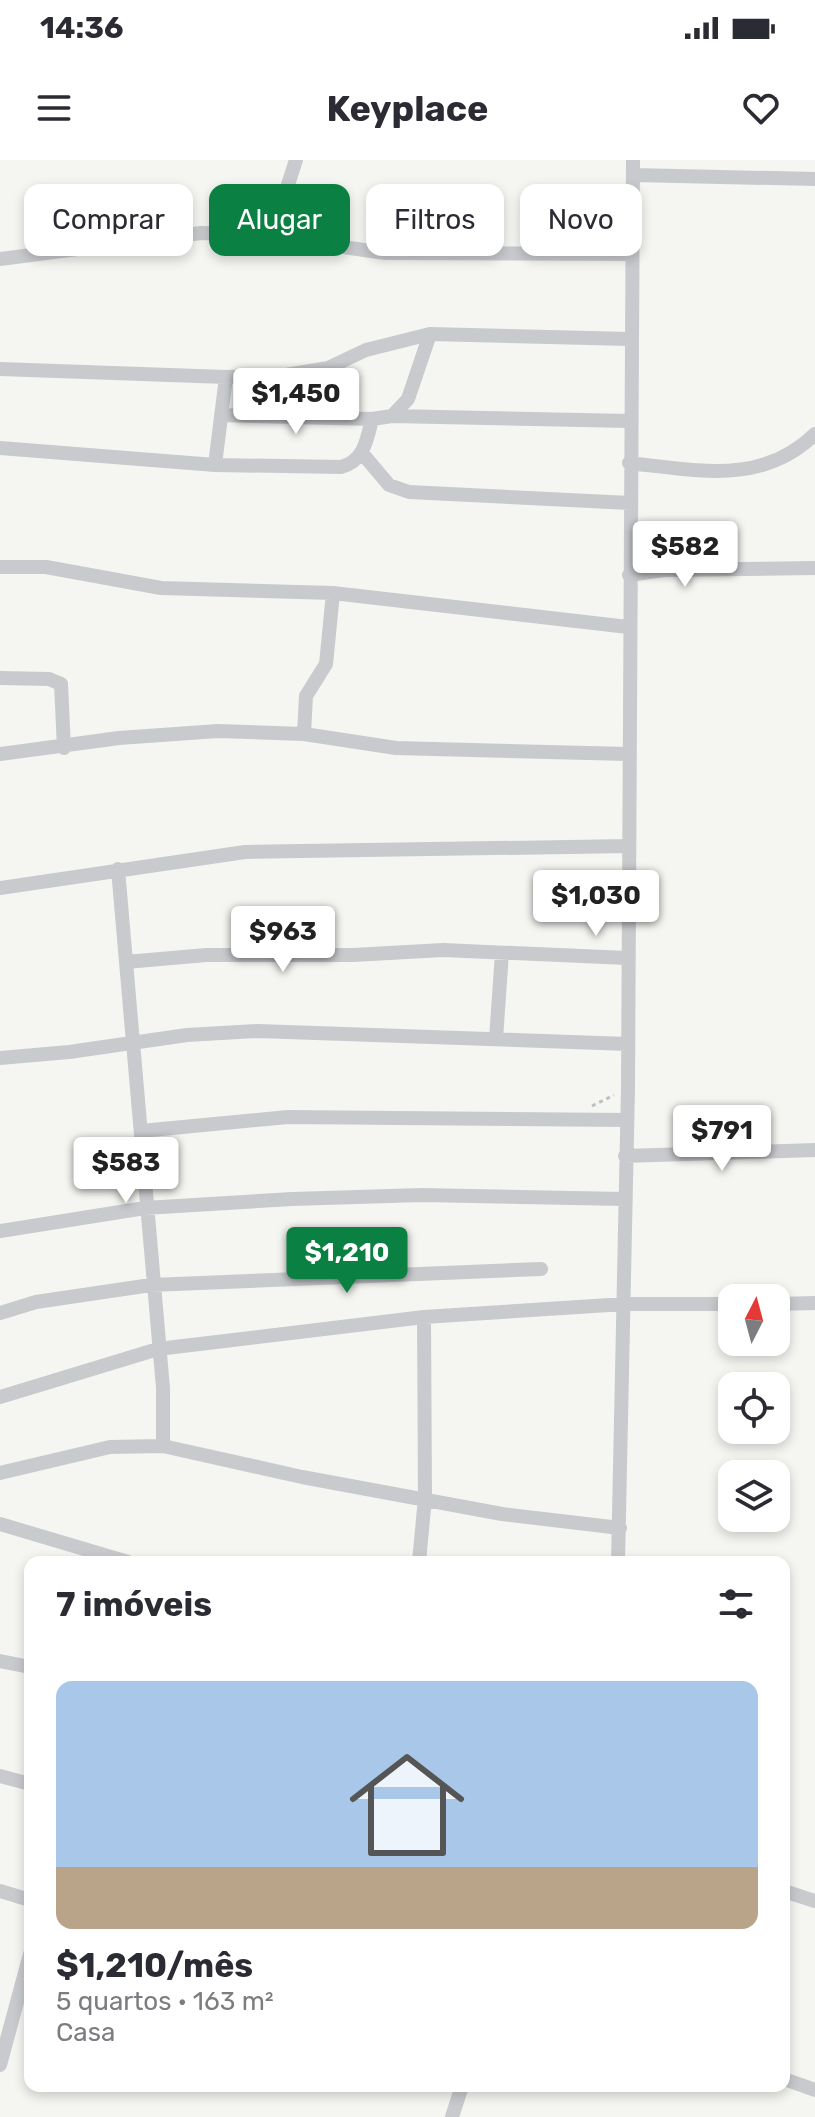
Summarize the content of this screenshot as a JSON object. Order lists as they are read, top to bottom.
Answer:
{
  "north": "top",
  "page": {
    "status": "14:36",
    "header": "Keyplace",
    "chip": [
      "Comprar",
      "Alugar",
      "Filtros",
      "Novo"
    ],
    "price": [
      "$1,450",
      "$582",
      "$1,030",
      "$963",
      "$791",
      "$583",
      "$1,210"
    ],
    "heading": "7 imóveis",
    "list": [
      {
        "name": "$1,210/mês",
        "note": "5 quartos · 163 m² · Casa"
      }
    ]
  }
}
